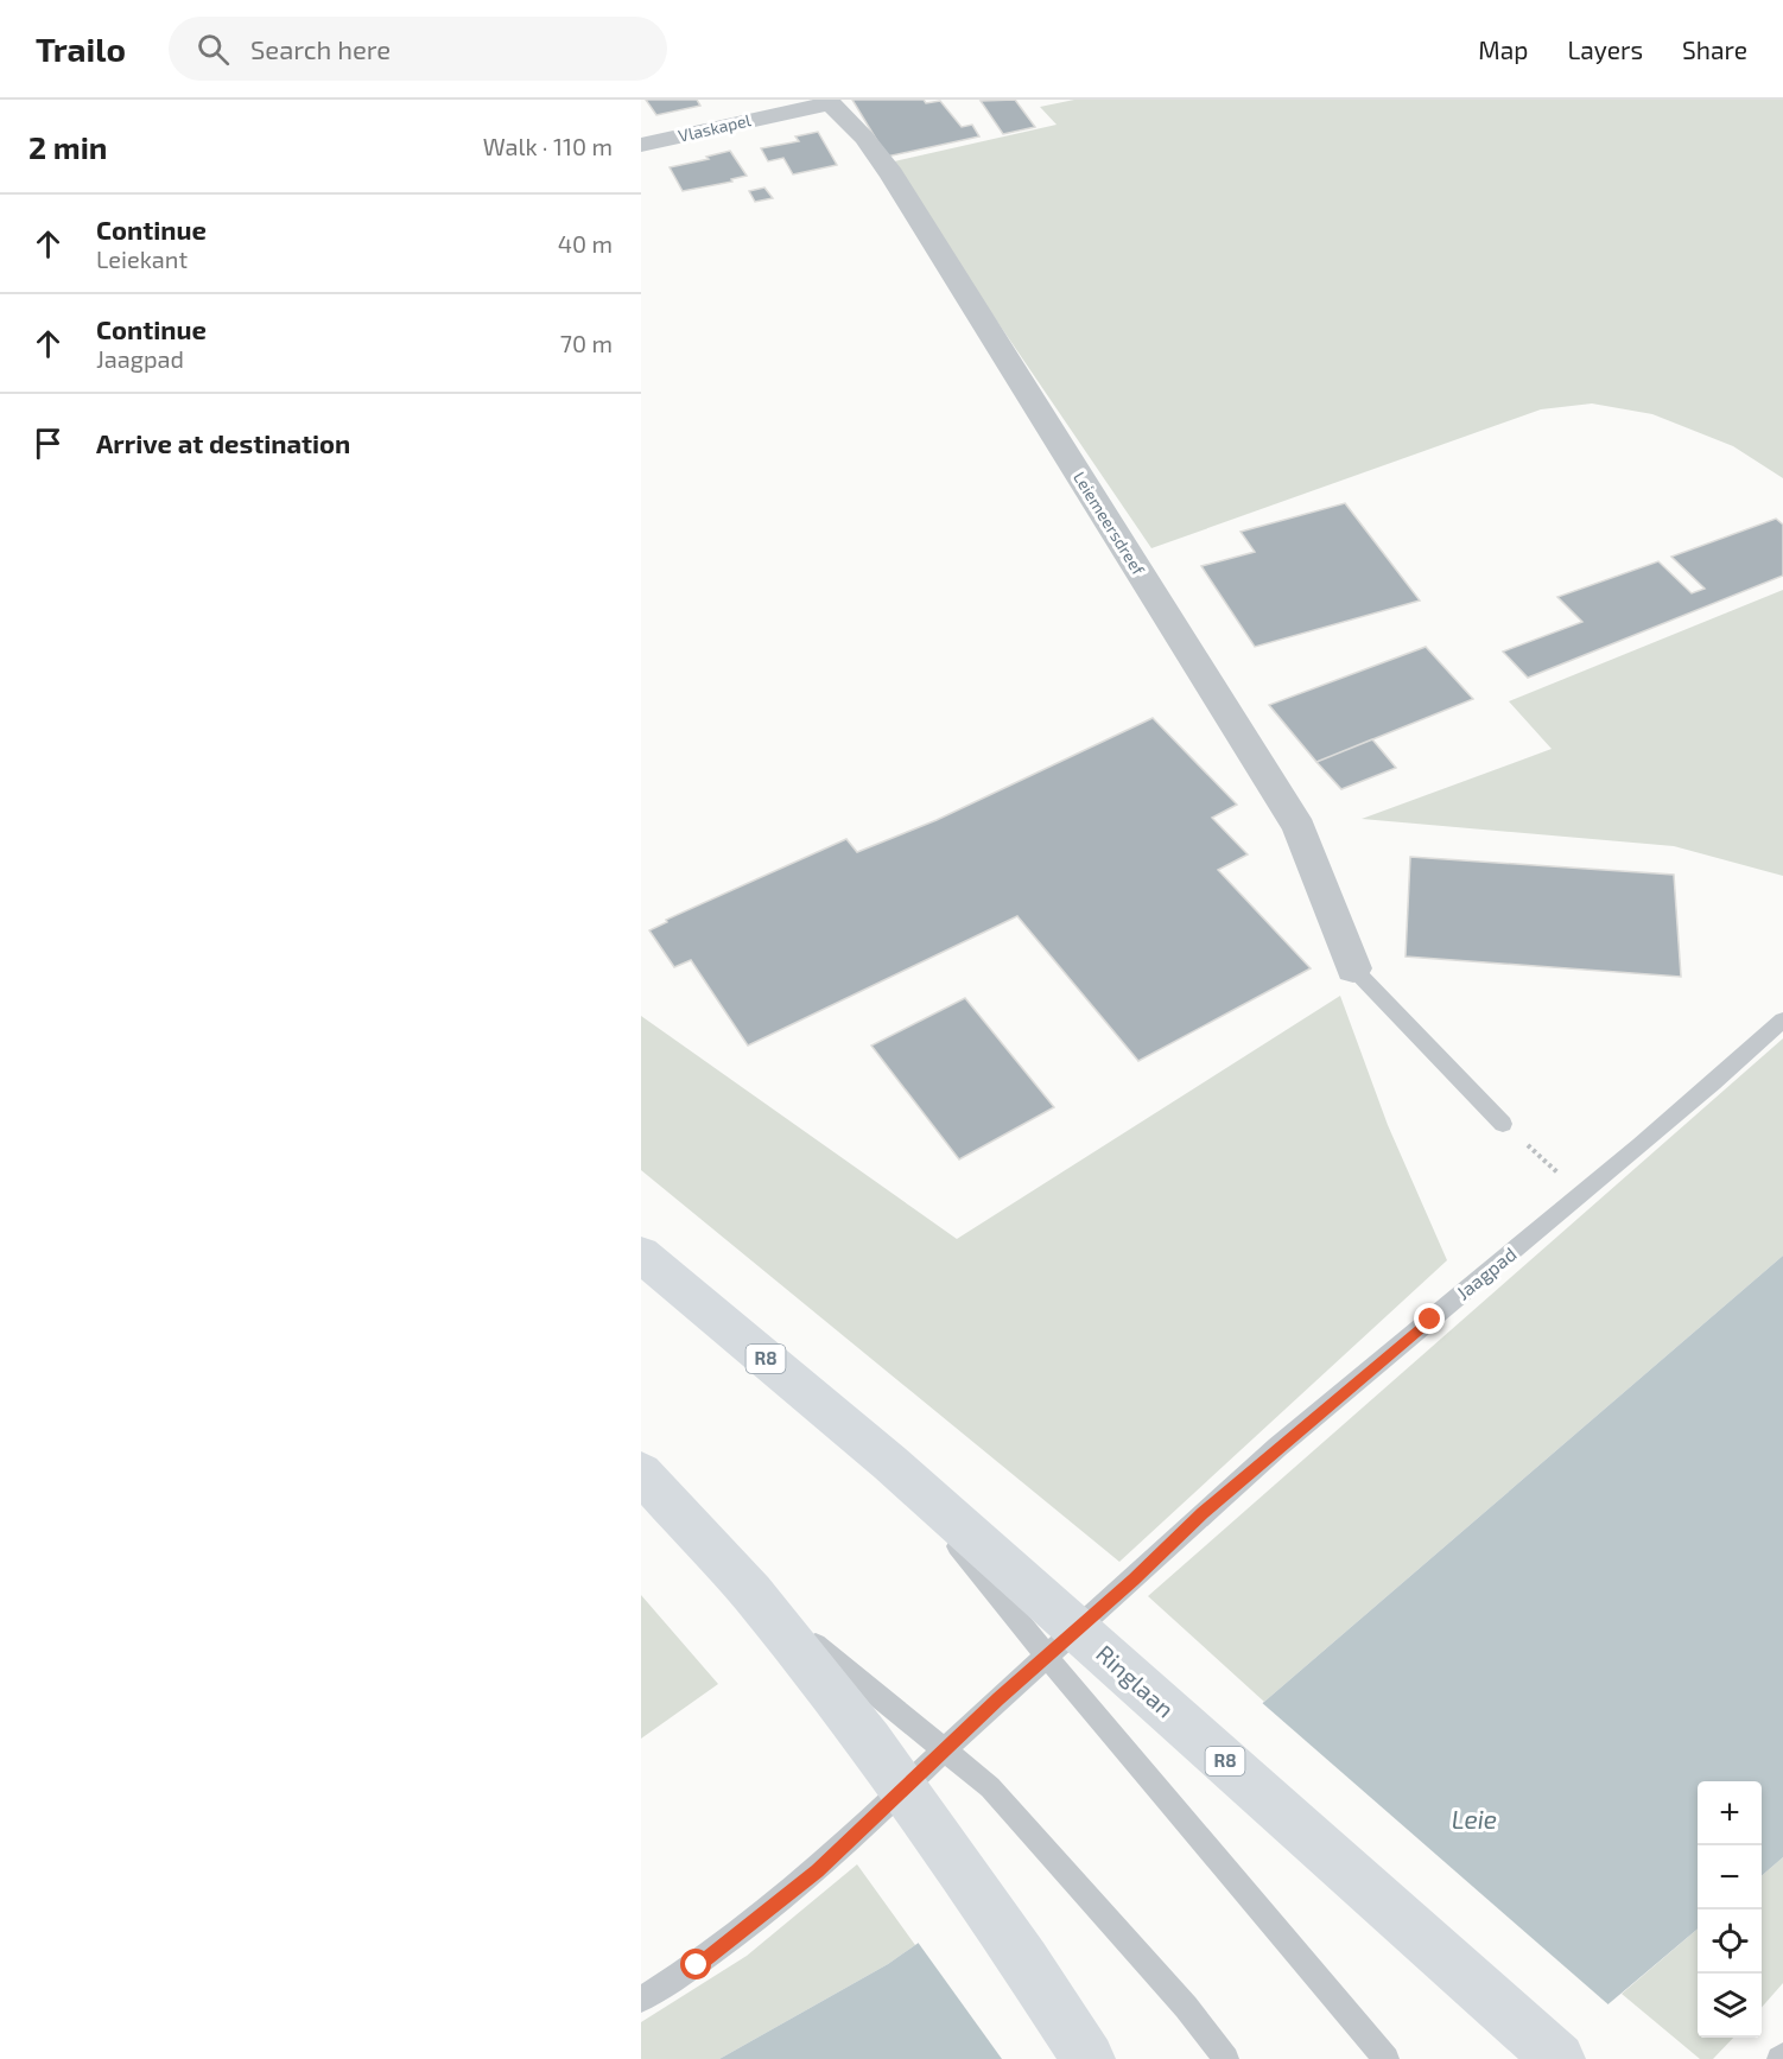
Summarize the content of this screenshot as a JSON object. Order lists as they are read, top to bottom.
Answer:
{
  "streets": {
    "highway": ["R8", "Ringlaan"],
    "street": ["Vlaskapel", "Leiemeersdreef"],
    "lane": ["Jaagpad"]
  },
  "crossings": [
    ["Vlaskapel", "Leiemeersdreef"]
  ],
  "water": ["Leie"],
  "page": {
    "header": "Trailo",
    "search": "Search here",
    "nav": ["Map", "Layers", "Share"],
    "heading": ["2 min", "Walk · 110 m"],
    "list": [
      ["Continue", "Leiekant", "40 m"],
      ["Continue", "Jaagpad", "70 m"],
      "Arrive at destination"
    ],
    "map_buttons": ["+", "−"]
  }
}
